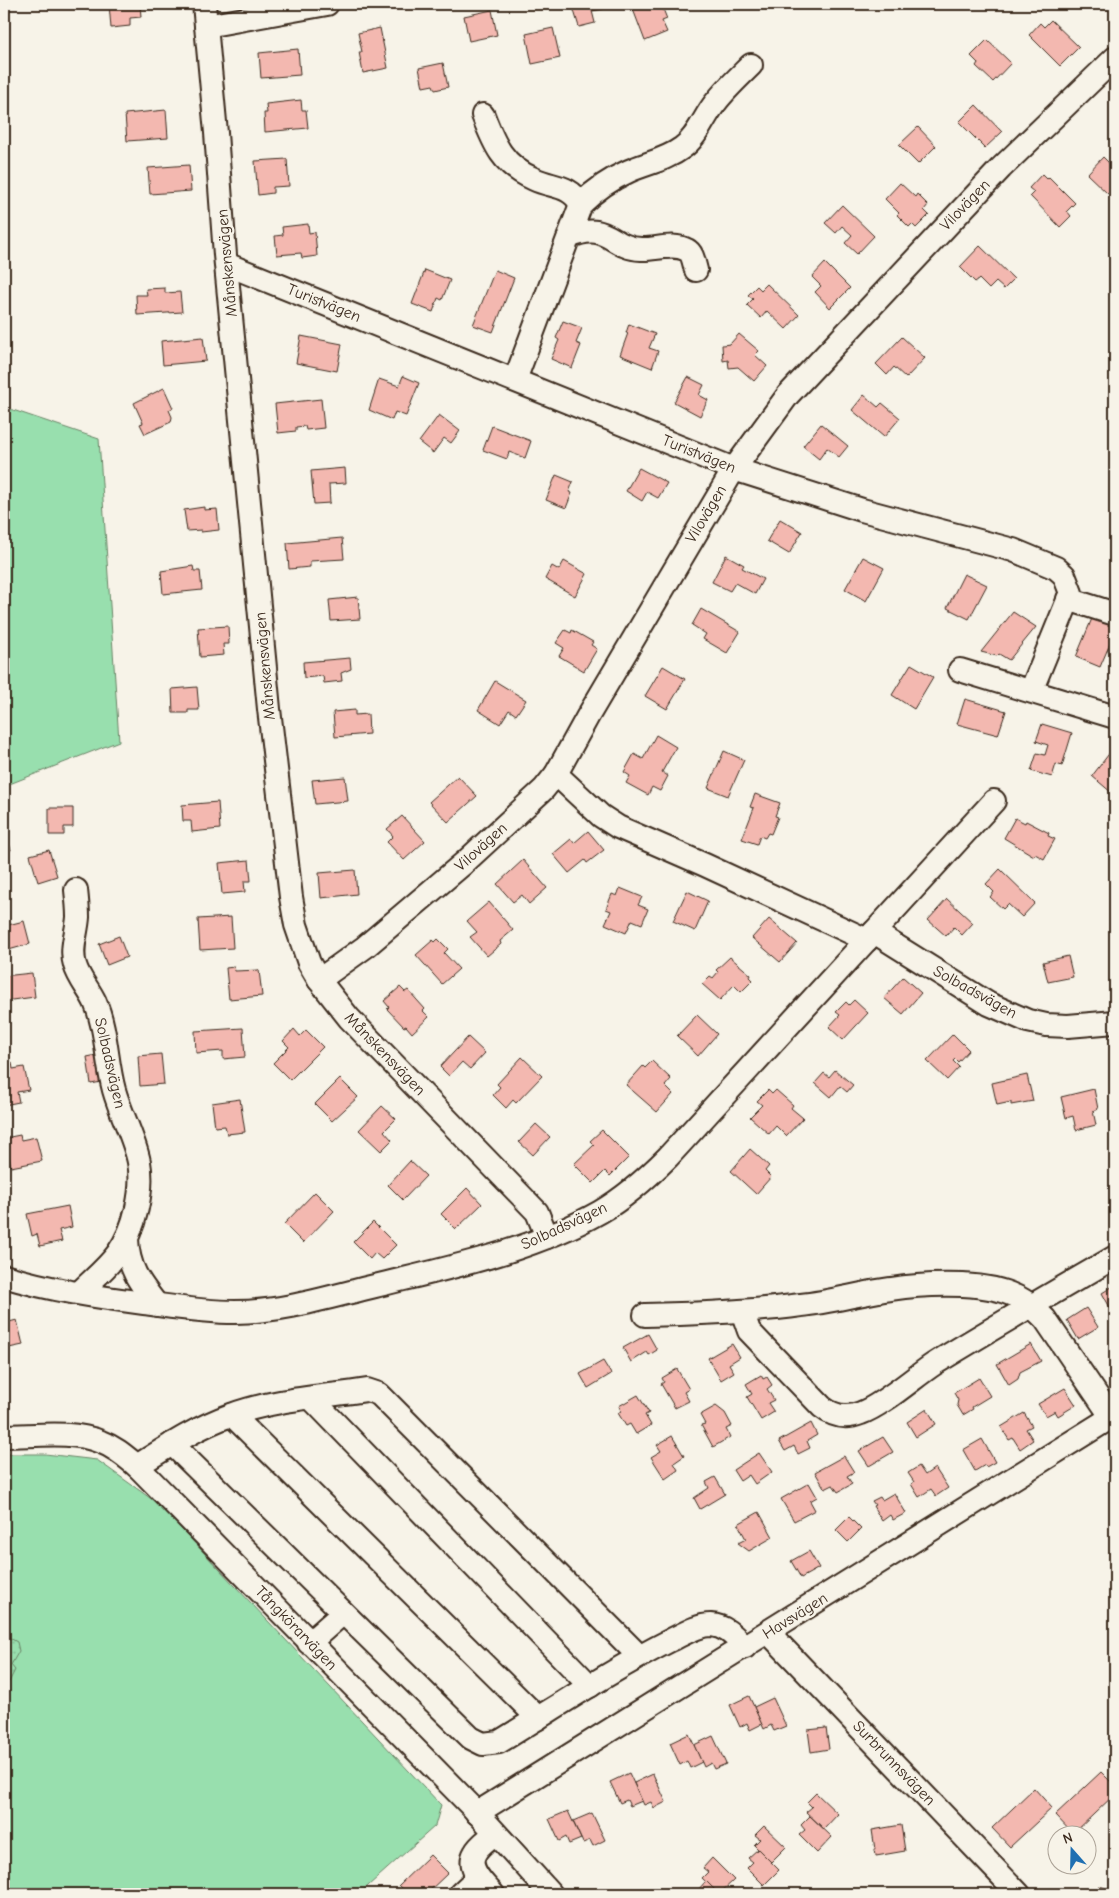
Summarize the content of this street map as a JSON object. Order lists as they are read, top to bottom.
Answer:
{
  "streets": {
    "street": [
      "Vilovägen",
      "Månskensvägen",
      "Turistvägen",
      "Solbadsvägen",
      "Havsvägen",
      "Tångkörarvägen",
      "Surbrunnsvägen"
    ]
  },
  "crossings": [
    ["Vilovägen", "Månskensvägen"],
    ["Vilovägen", "Turistvägen"],
    ["Vilovägen", "Solbadsvägen"],
    ["Månskensvägen", "Turistvägen"],
    ["Månskensvägen", "Solbadsvägen"],
    ["Havsvägen", "Tångkörarvägen"],
    ["Havsvägen", "Surbrunnsvägen"]
  ],
  "north": "top"
}
